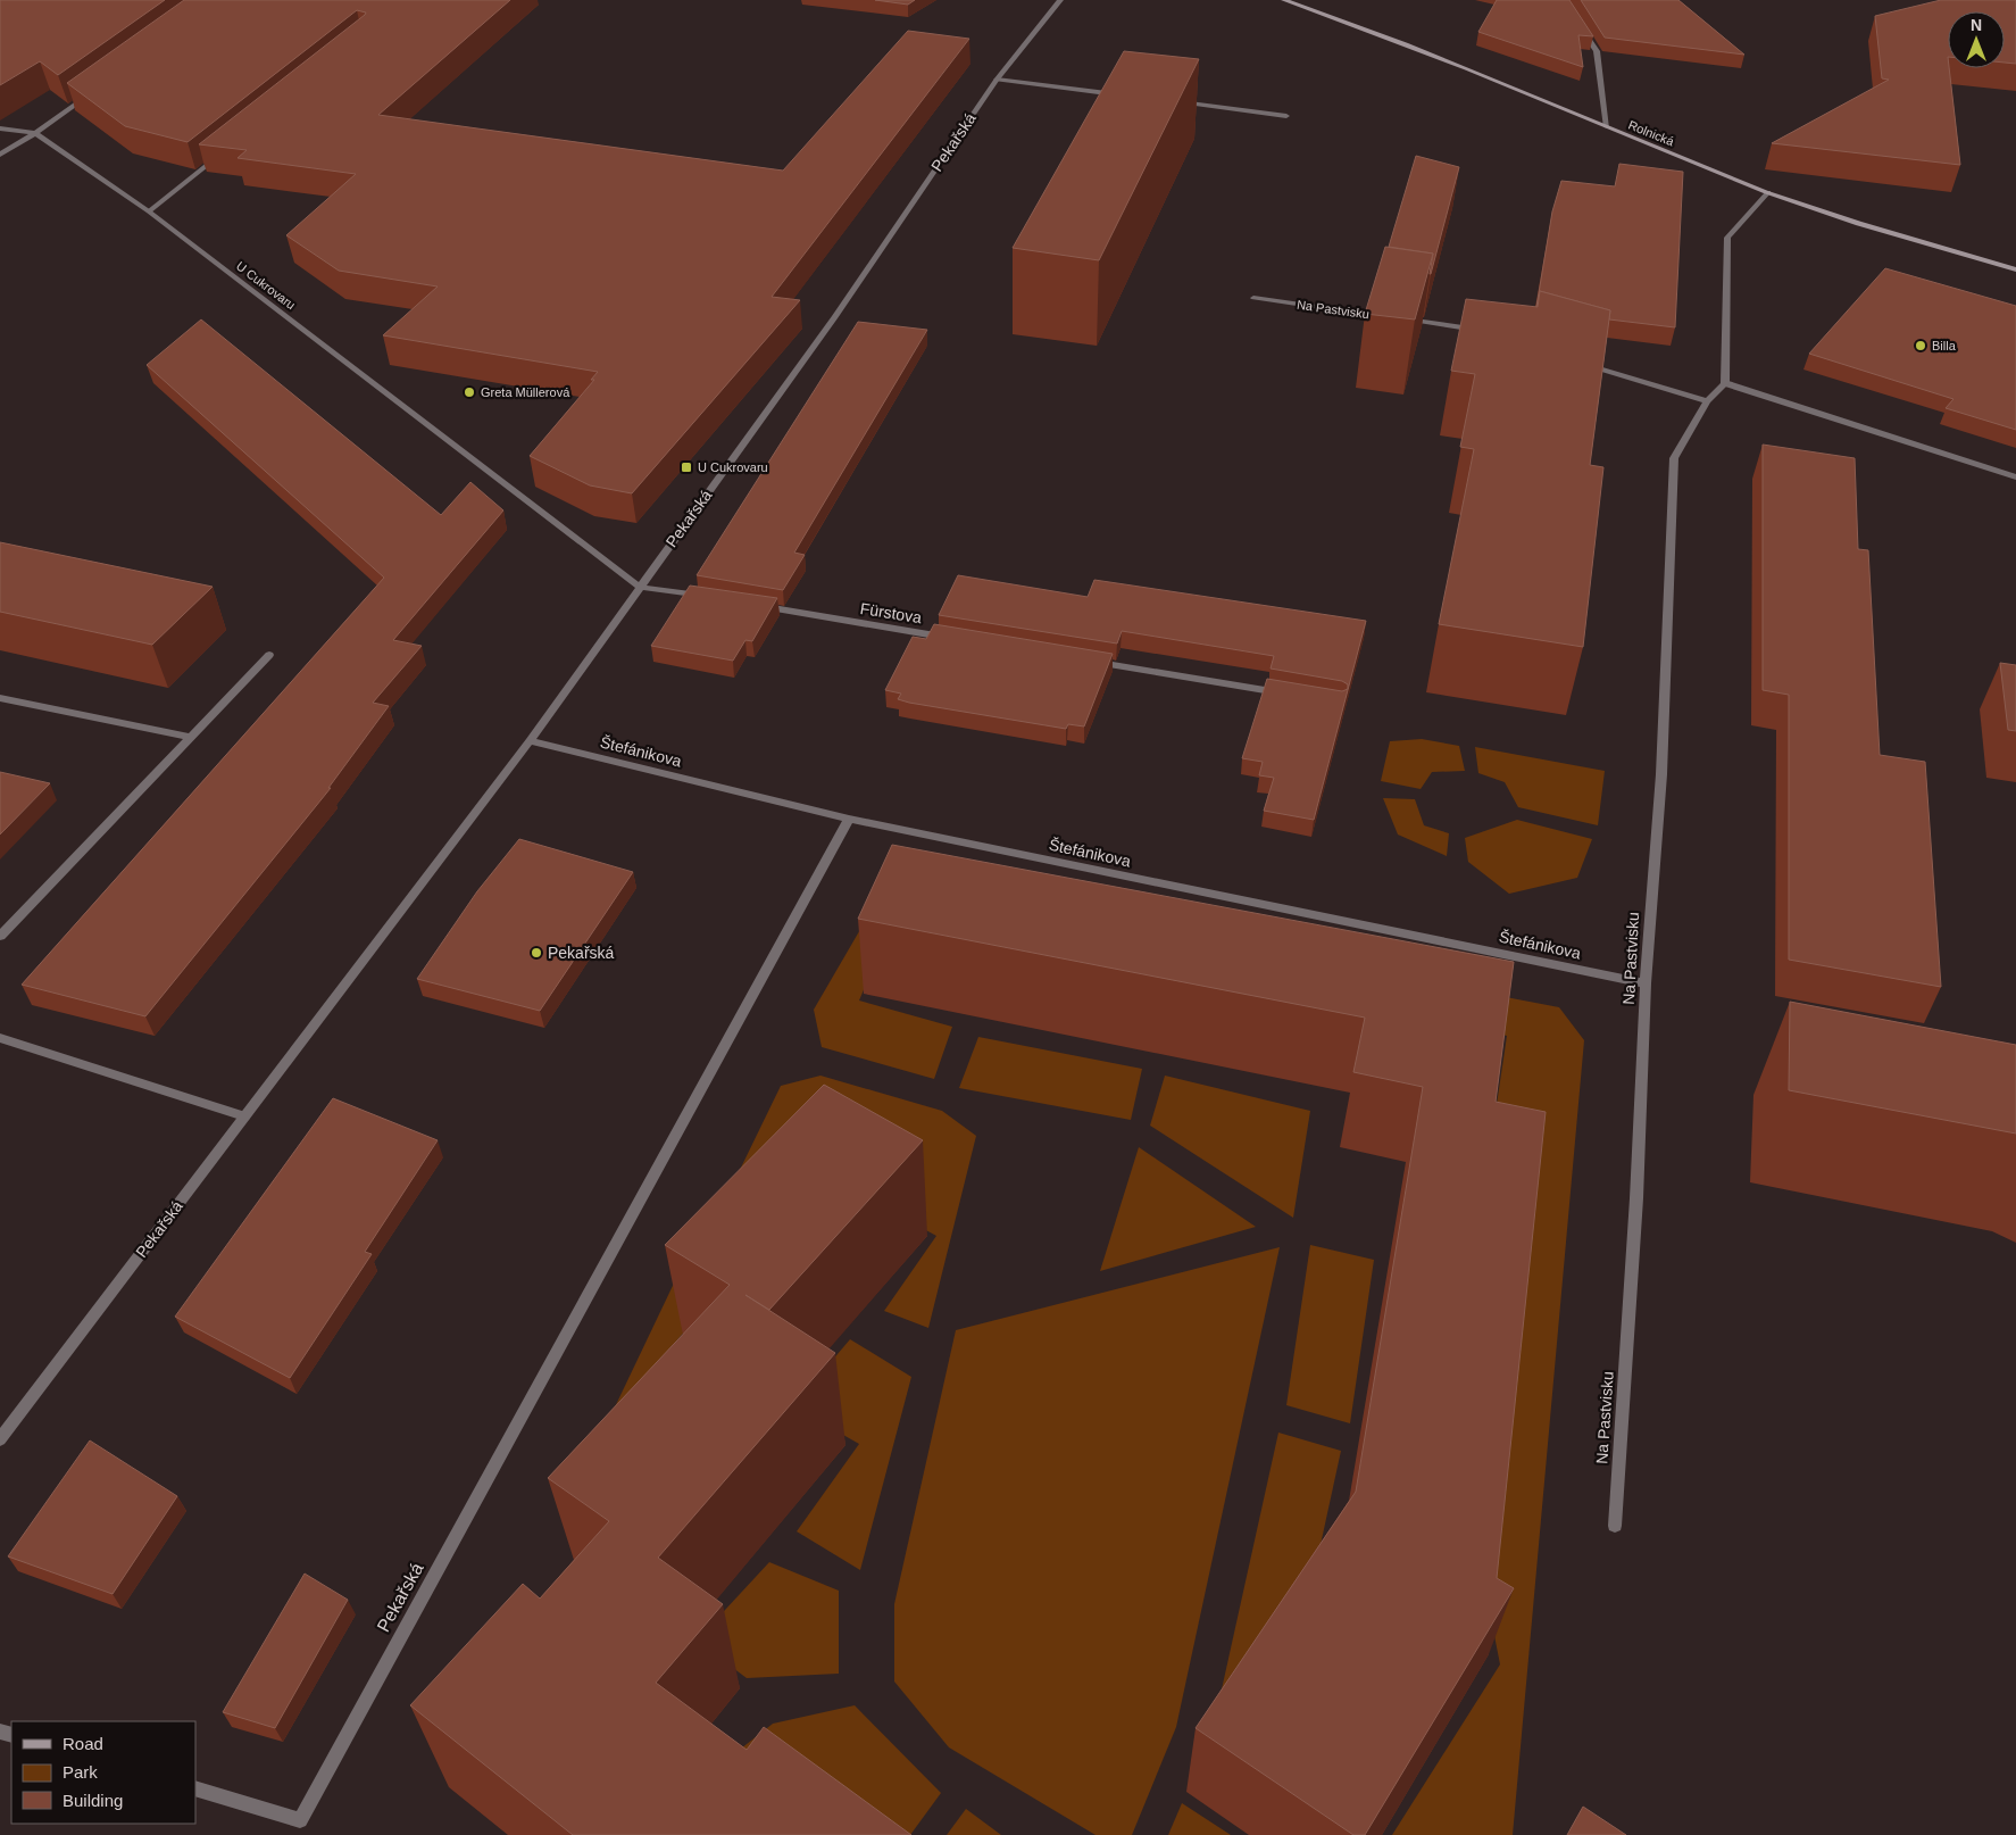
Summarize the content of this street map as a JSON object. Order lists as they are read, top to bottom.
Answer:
{
  "streets": {
    "street": [
      "Rolnická",
      "Pekařská",
      "U Cukrovaru",
      "Na Pastvisku",
      "Fürstova",
      "Štefánikova"
    ]
  },
  "crossings": [
    ["Pekařská", "U Cukrovaru"],
    ["Pekařská", "Štefánikova"],
    ["Na Pastvisku", "Štefánikova"]
  ],
  "places": {
    "other": ["Billa", "Greta Müllerová", "Pekařská"],
    "transit": ["U Cukrovaru"]
  },
  "legend": ["Road", "Park", "Building"],
  "north": "top"
}
